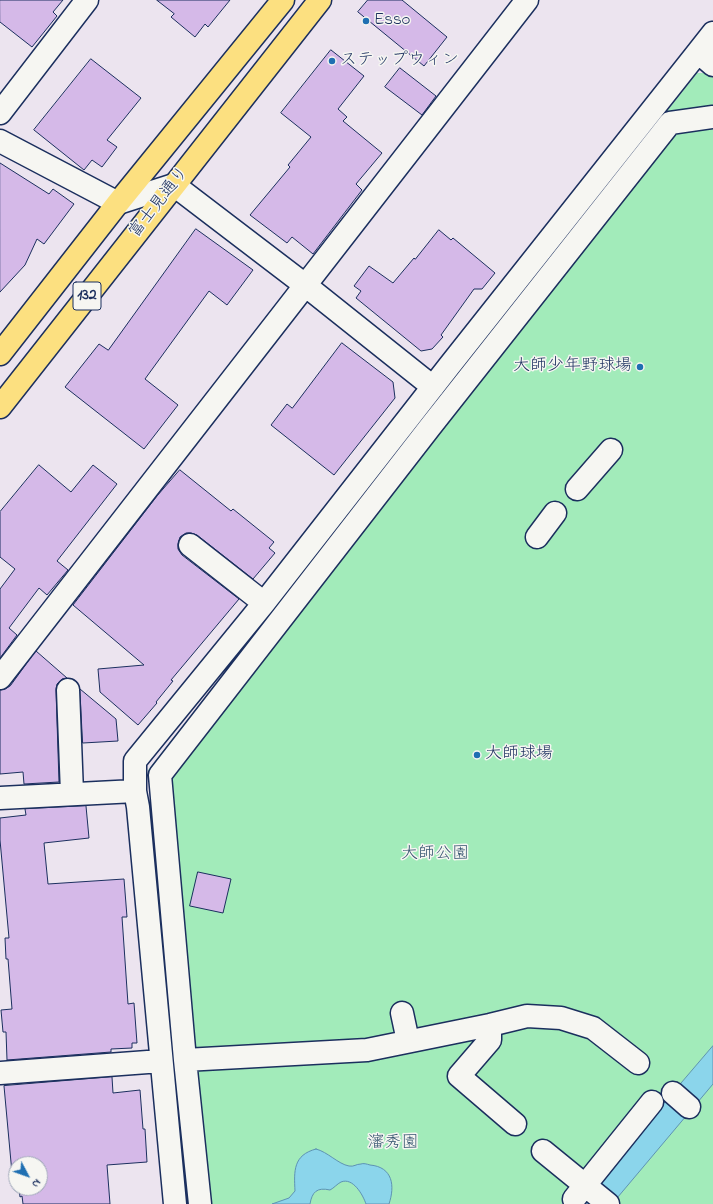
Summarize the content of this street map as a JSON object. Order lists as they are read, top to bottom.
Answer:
{
  "streets": {
    "highway": ["富士見通り", "132"]
  },
  "parks": ["大師公園", "瀋秀園"],
  "places": [
    "Esso",
    "ステップウィン",
    "大師少年野球場",
    "大師球場"
  ],
  "north": "bottom right"
}
